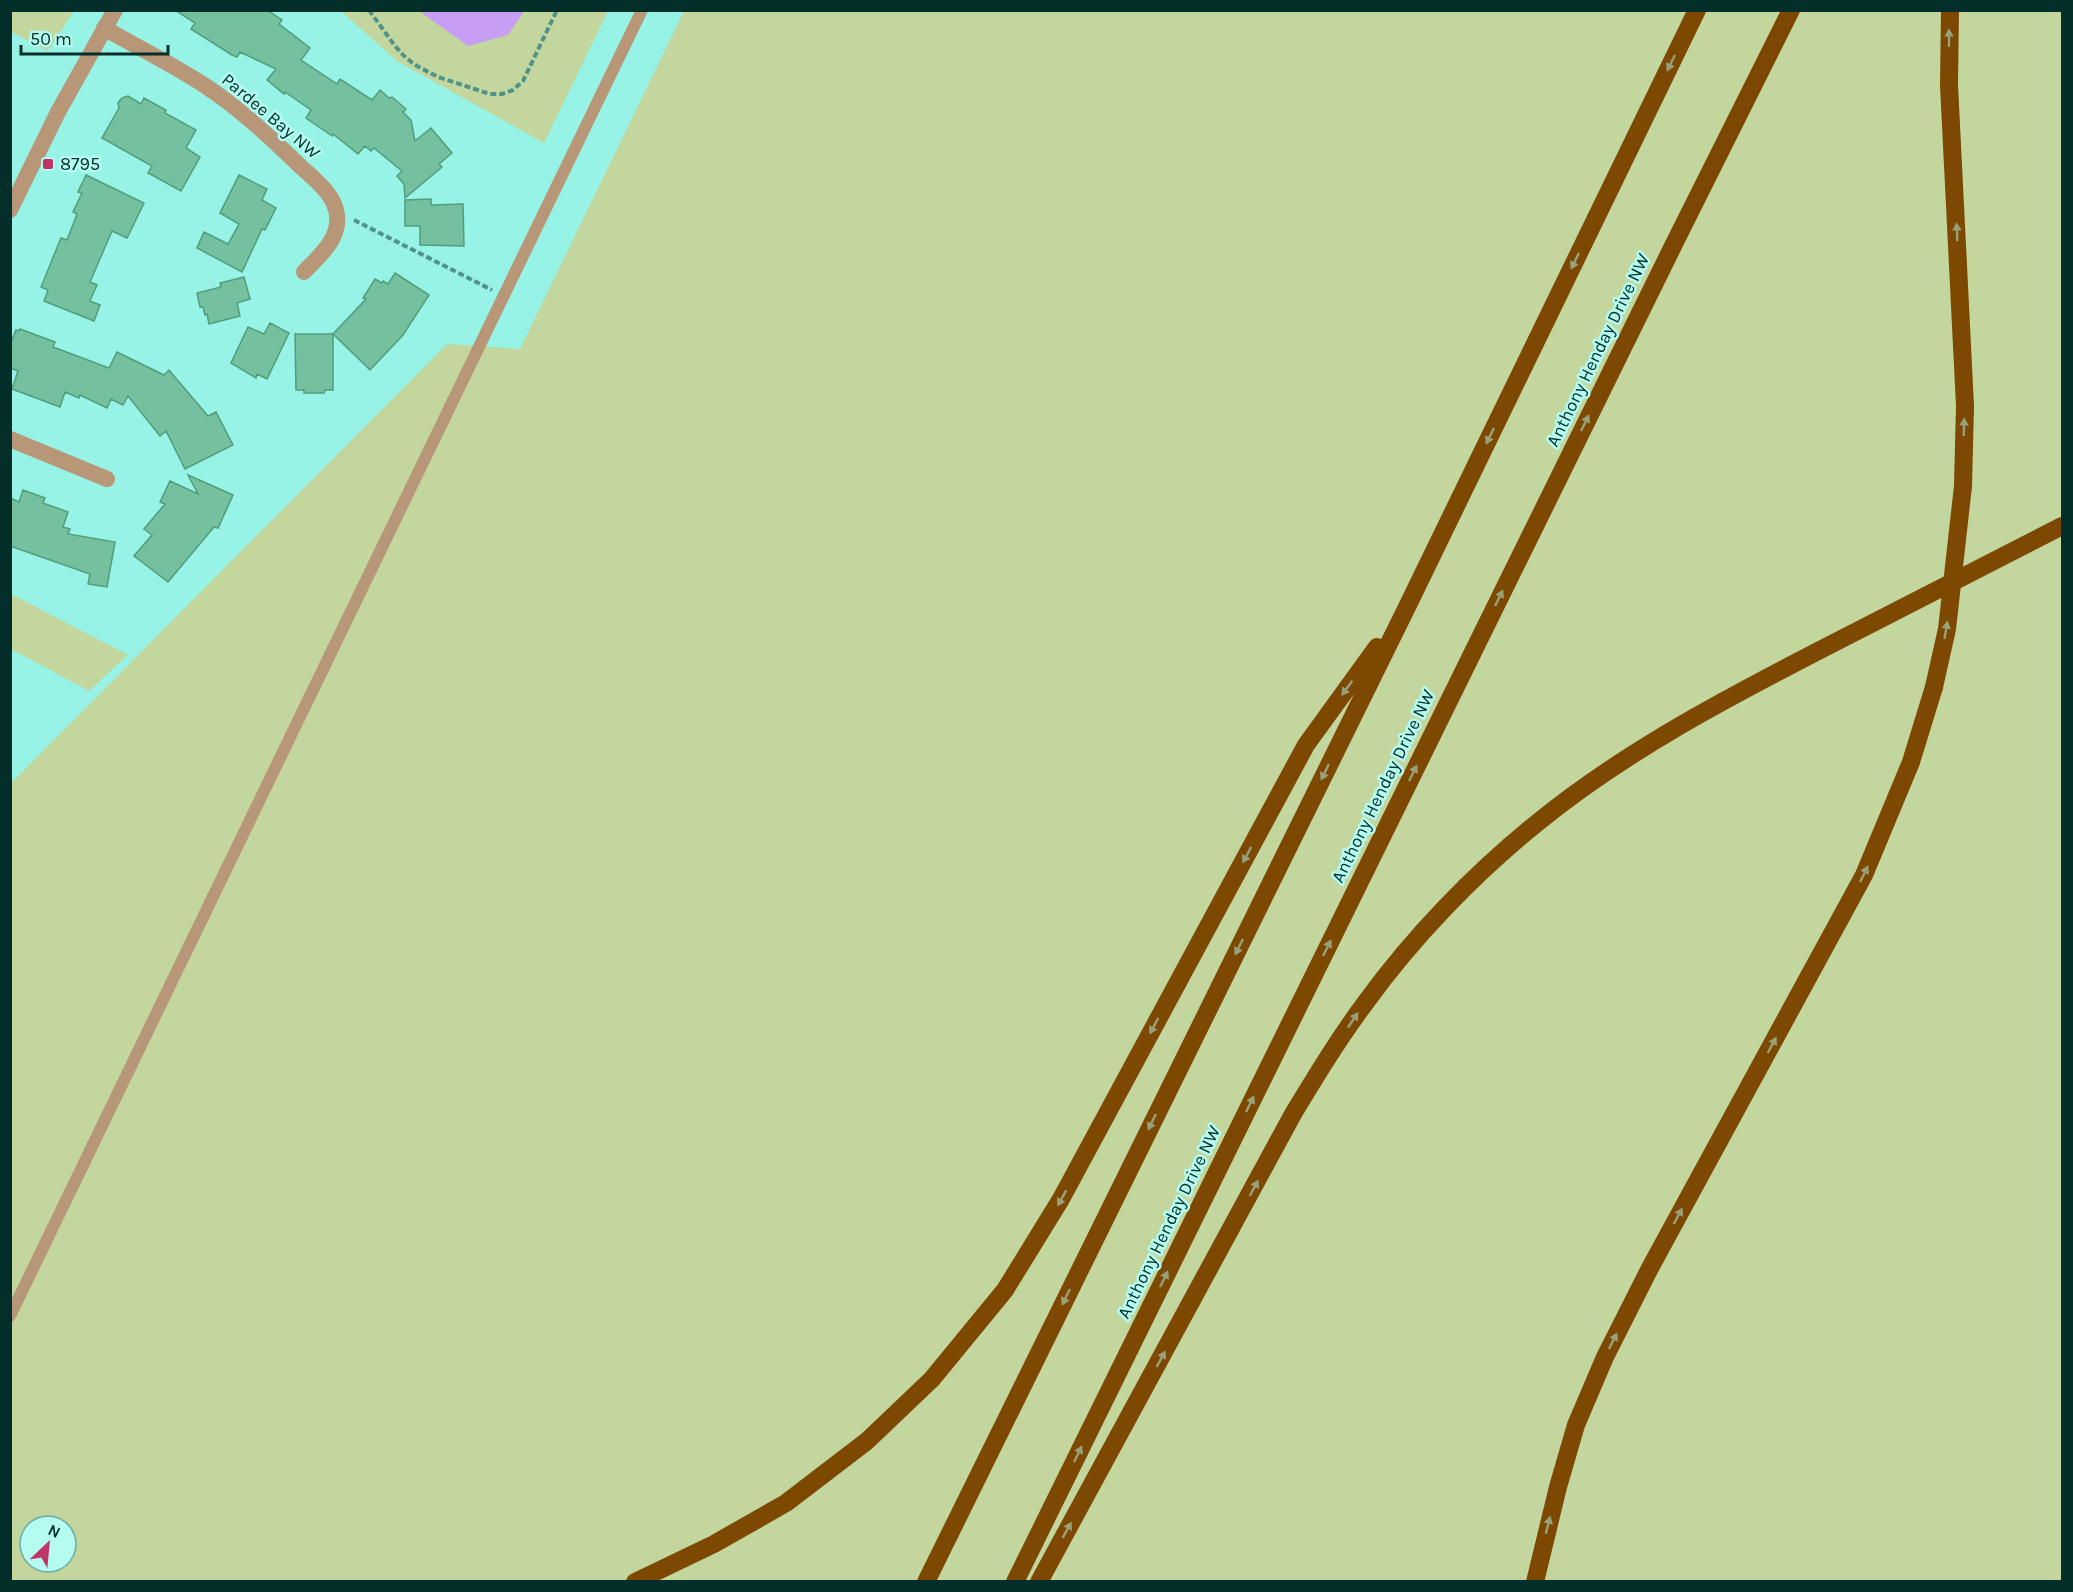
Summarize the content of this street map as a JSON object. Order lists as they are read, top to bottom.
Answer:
{
  "streets": {
    "highway": ["Anthony Henday Drive NW"],
    "street": ["Pardee Bay NW"]
  },
  "places": {
    "transit": ["8795"]
  },
  "scale_bar": "50 m",
  "north": "top right"
}
